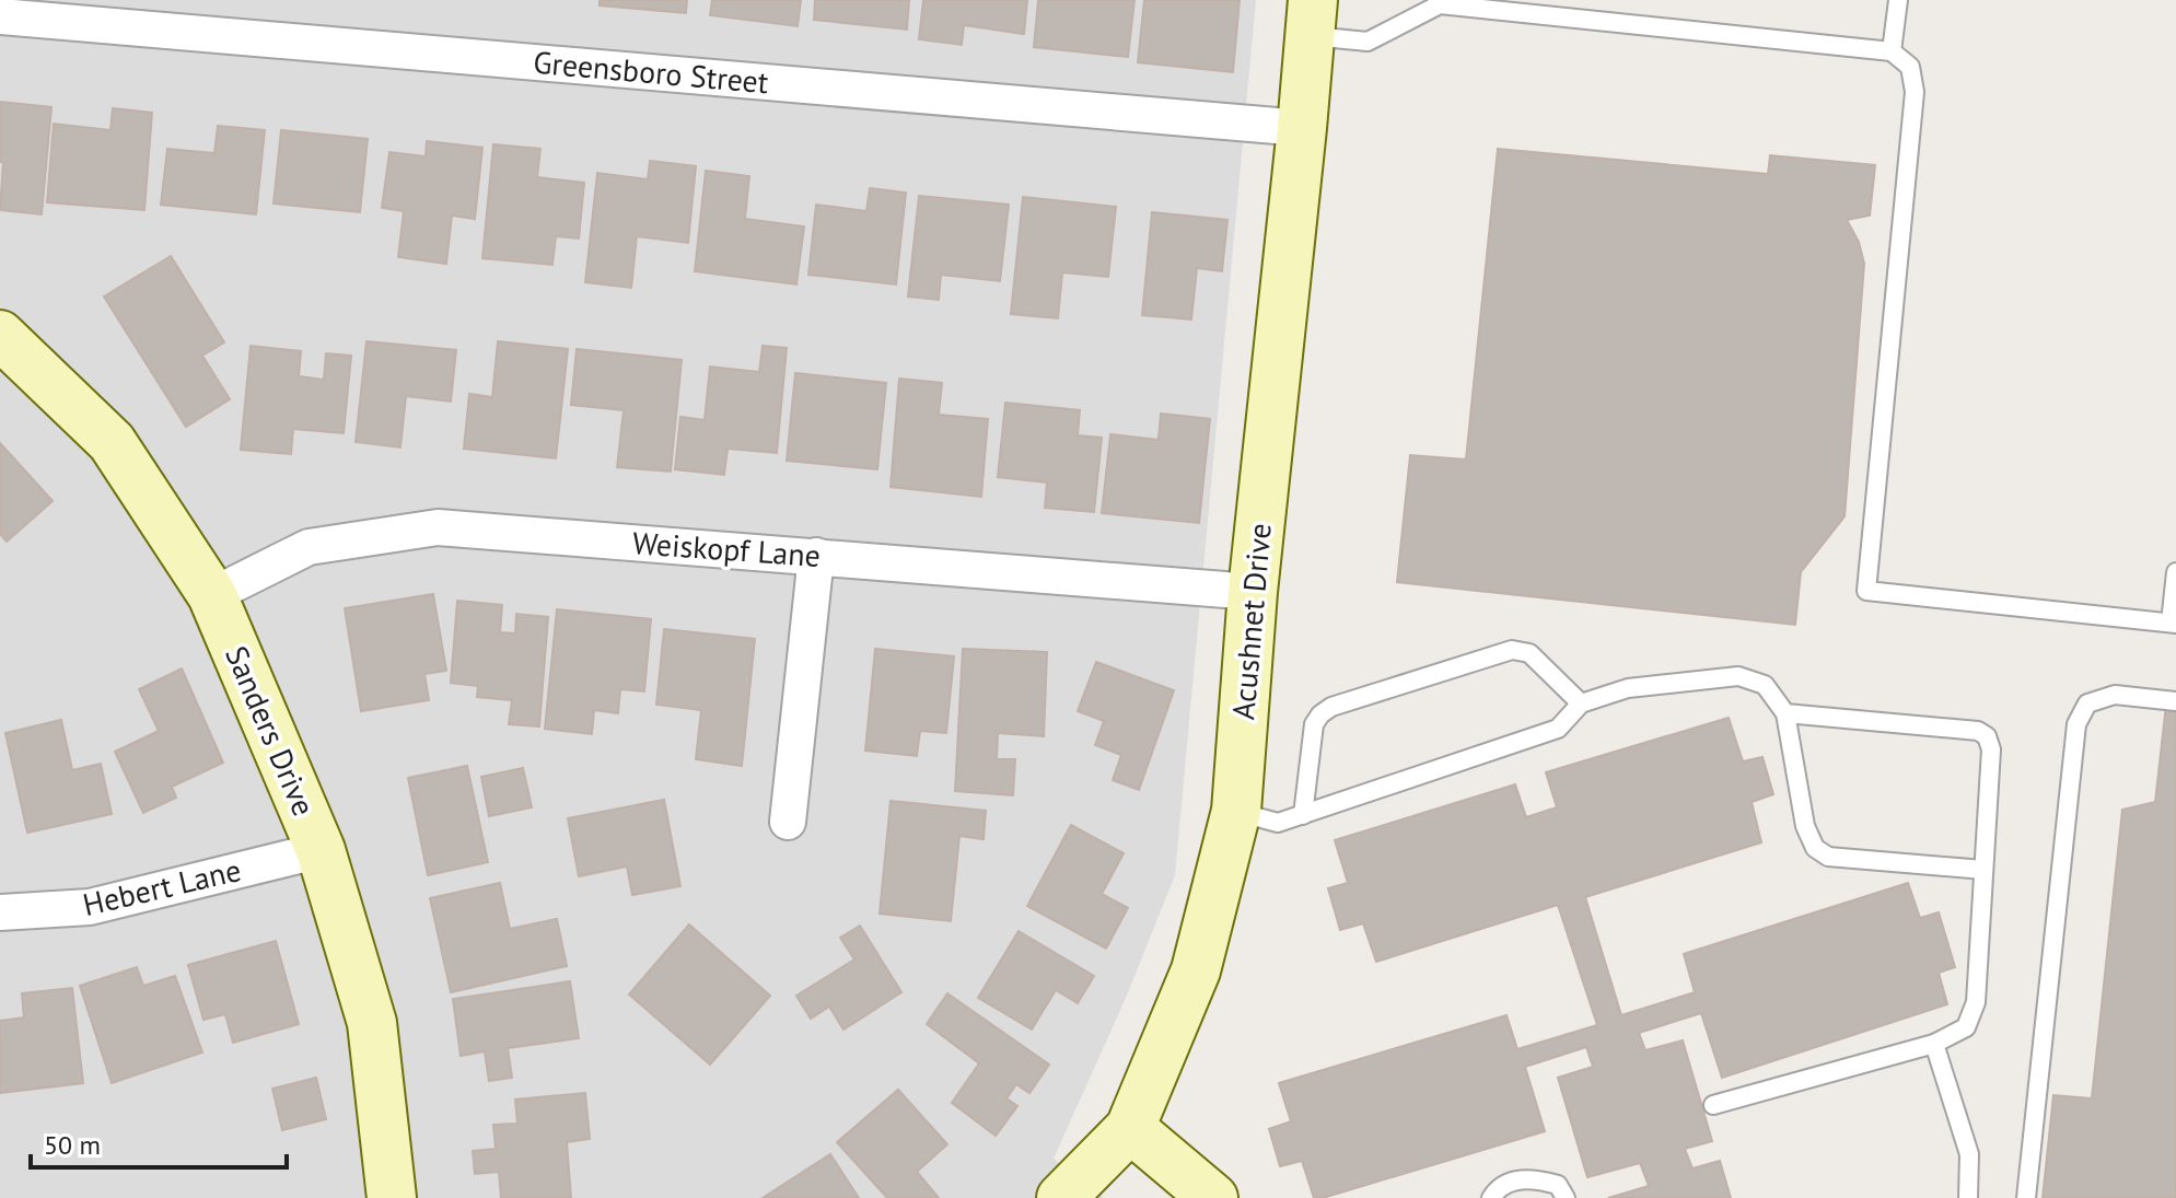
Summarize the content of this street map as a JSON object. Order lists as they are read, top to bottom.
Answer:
{
  "streets": {
    "street": [
      "Greensboro Street",
      "Weiskopf Lane",
      "Acushnet Drive",
      "Sanders Drive",
      "Hebert Lane"
    ]
  },
  "crossings": [
    ["Greensboro Street", "Acushnet Drive"],
    ["Weiskopf Lane", "Acushnet Drive"],
    ["Weiskopf Lane", "Sanders Drive"],
    ["Sanders Drive", "Hebert Lane"]
  ],
  "scale_bar": "50 m"
}
